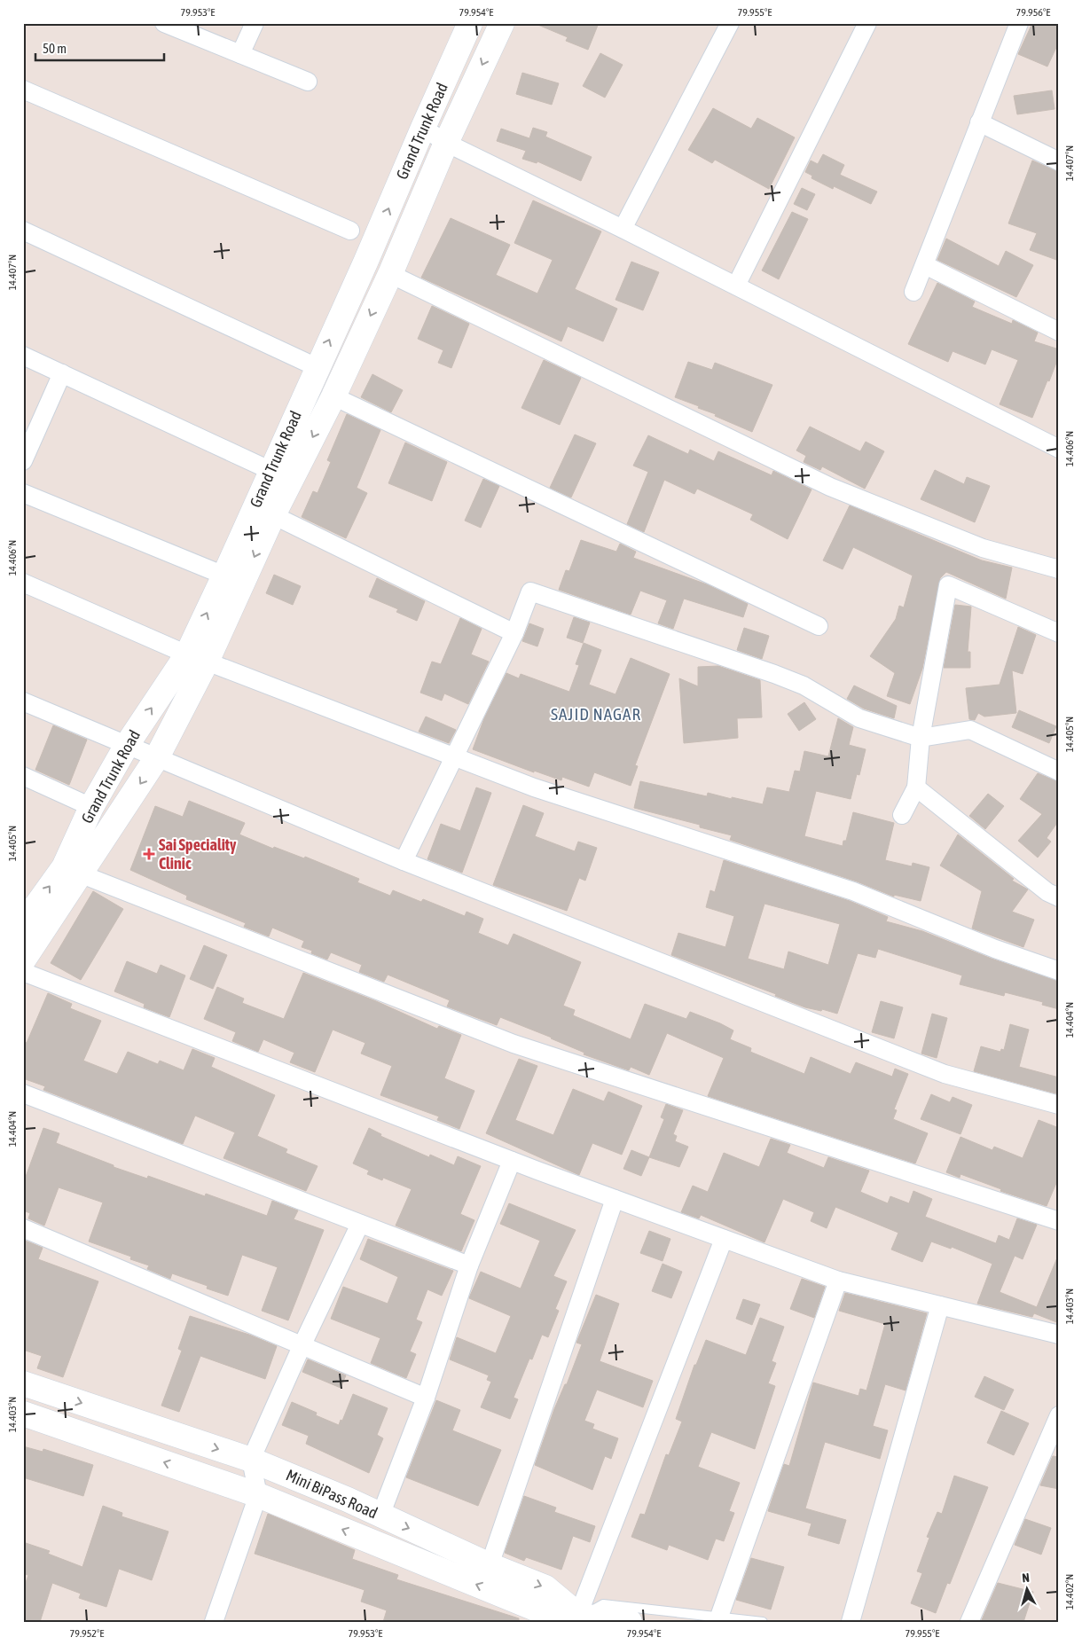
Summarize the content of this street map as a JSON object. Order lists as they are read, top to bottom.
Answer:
{
  "streets": {
    "main road": ["Grand Trunk Road", "Mini BiPass Road"]
  },
  "districts": ["SAJID NAGAR"],
  "places": {
    "health": ["Sai Speciality Clinic"]
  },
  "scale_bar": "50 m",
  "north": "top",
  "coordinates": [
    "79.953°E",
    "79.954°E",
    "79.955°E",
    "79.956°E",
    "14.407°N",
    "14.406°N",
    "14.405°N",
    "14.404°N",
    "14.403°N",
    "14.402°N",
    "79.952°E"
  ]
}
